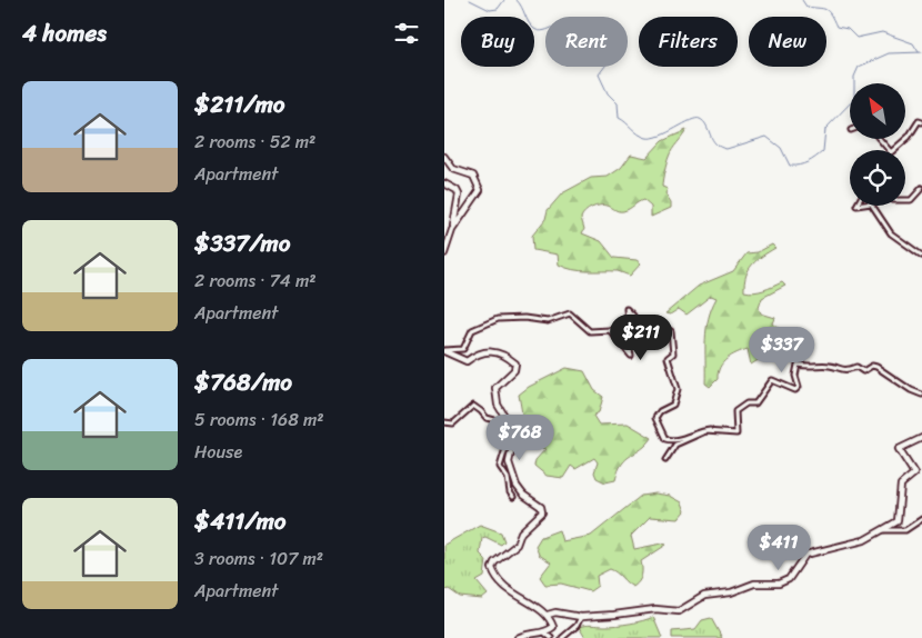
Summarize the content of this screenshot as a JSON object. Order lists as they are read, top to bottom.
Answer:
{
  "north": "top left",
  "page": {
    "heading": "4 homes",
    "chip": [
      "Buy",
      "Rent",
      "Filters",
      "New"
    ],
    "list": [
      {
        "name": "$211/mo",
        "note": "2 rooms · 52 m² · Apartment"
      },
      {
        "name": "$337/mo",
        "note": "2 rooms · 74 m² · Apartment"
      },
      {
        "name": "$768/mo",
        "note": "5 rooms · 168 m² · House"
      },
      {
        "name": "$411/mo",
        "note": "3 rooms · 107 m² · Apartment"
      }
    ],
    "price": [
      "$211",
      "$337",
      "$768",
      "$411"
    ]
  }
}
